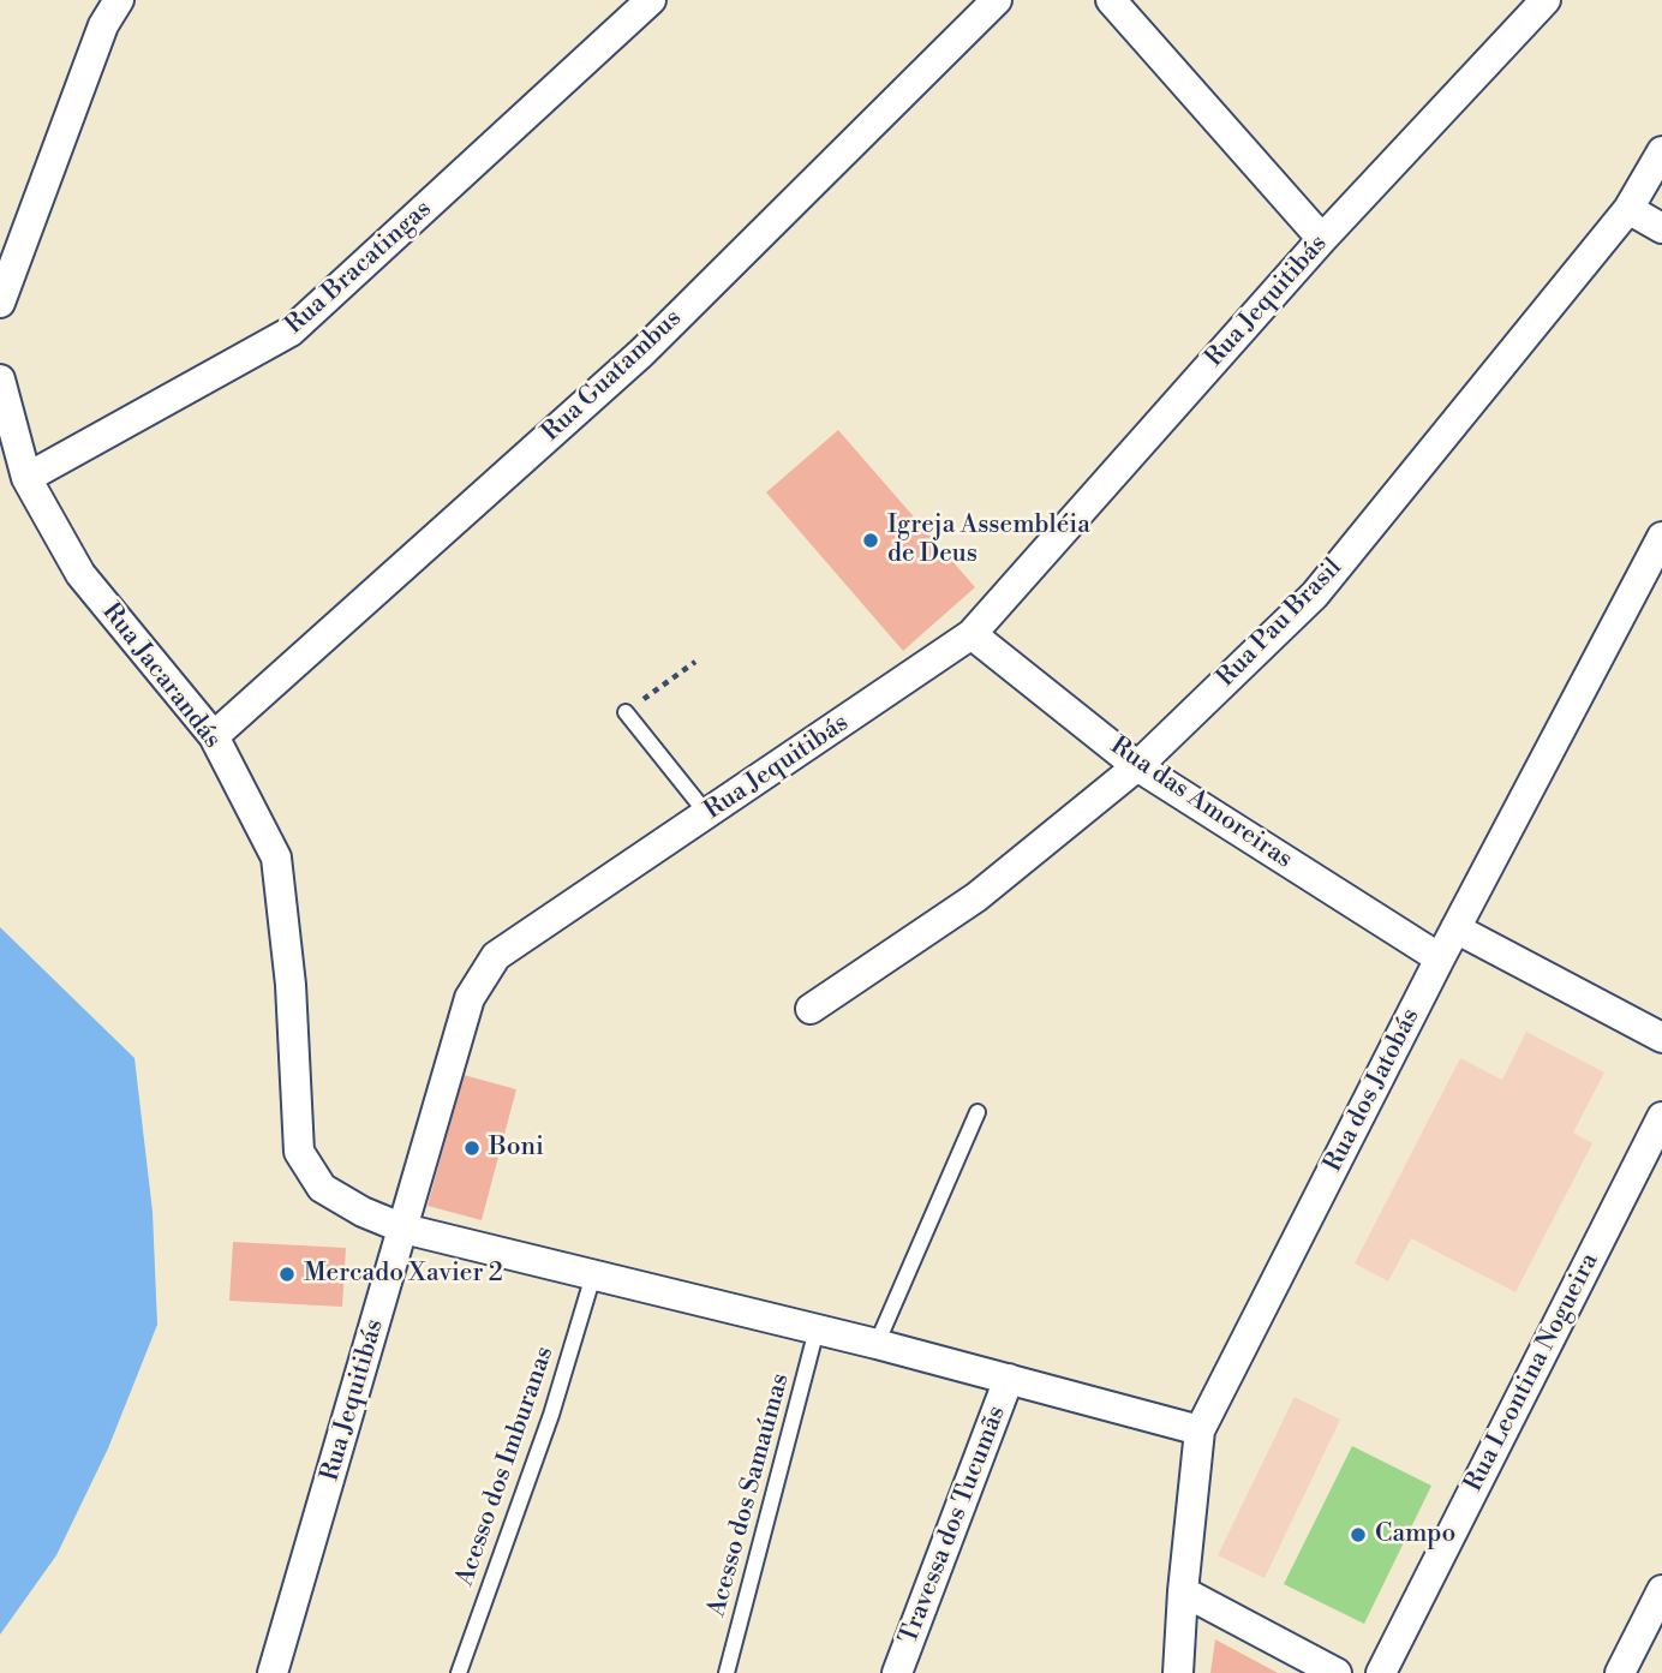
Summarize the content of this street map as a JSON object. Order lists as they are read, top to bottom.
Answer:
{
  "streets": {
    "street": [
      "Rua Bracatingas",
      "Rua Jequitibás",
      "Rua Guatambus",
      "Rua Pau Brasil",
      "Rua Jacarandás",
      "Rua das Amoreiras",
      "Rua dos Jatobás",
      "Rua Leontina Nogueira",
      "Travessa dos Tucumãs"
    ],
    "lane": ["Acesso dos Imburanas", "Acesso dos Samaúmas"]
  },
  "crossings": [
    ["Rua Bracatingas", "Rua Jacarandás"],
    ["Rua Jequitibás", "Rua Jacarandás"],
    ["Rua Jequitibás", "Rua das Amoreiras"],
    ["Rua Guatambus", "Rua Jacarandás"],
    ["Rua Pau Brasil", "Rua das Amoreiras"],
    ["Rua Jacarandás", "Rua dos Jatobás"],
    ["Rua Jacarandás", "Acesso dos Imburanas"],
    ["Rua Jacarandás", "Acesso dos Samaúmas"],
    ["Rua Jacarandás", "Travessa dos Tucumãs"],
    ["Rua das Amoreiras", "Rua dos Jatobás"]
  ],
  "places": [
    "Igreja Assembléia de Deus",
    "Boni",
    "Mercado Xavier 2",
    "Campo"
  ]
}
